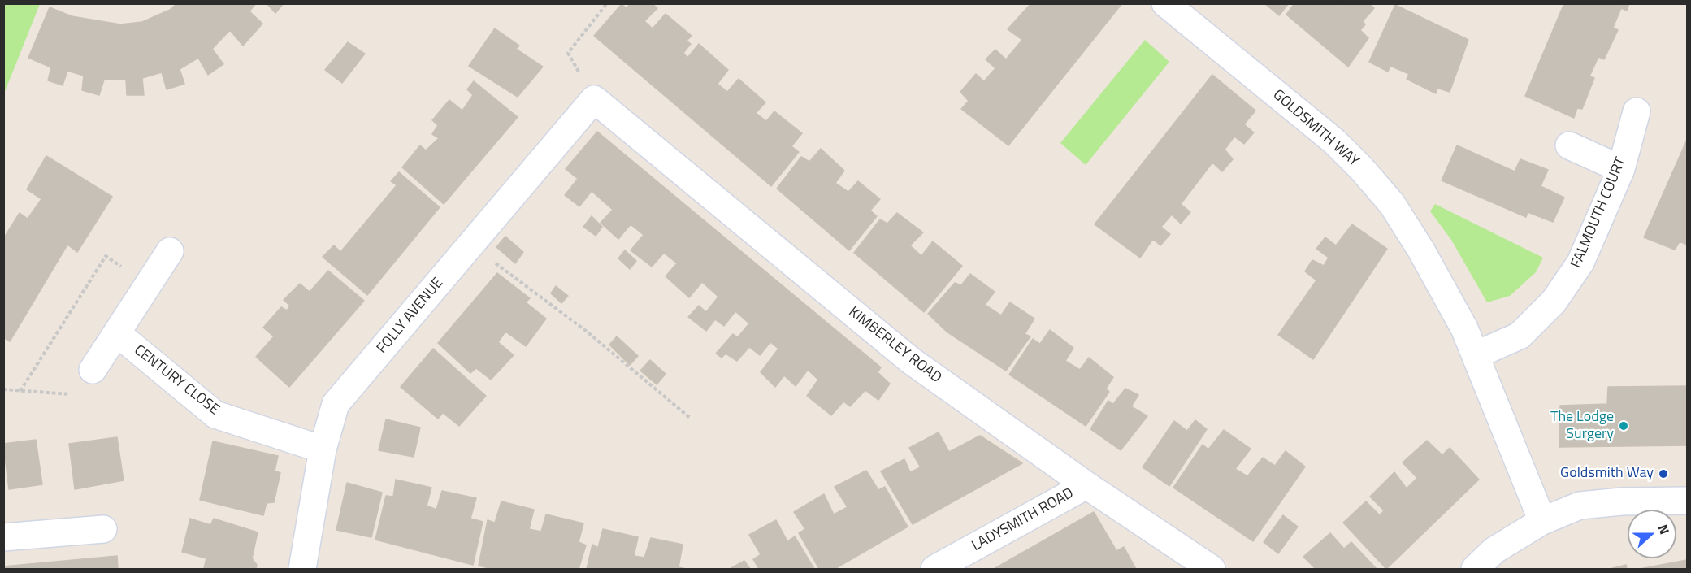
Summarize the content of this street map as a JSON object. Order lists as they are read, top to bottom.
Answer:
{
  "streets": {
    "street": [
      "GOLDSMITH WAY",
      "FALMOUTH COURT",
      "FOLLY AVENUE",
      "KIMBERLEY ROAD",
      "CENTURY CLOSE",
      "LADYSMITH ROAD"
    ]
  },
  "crossings": [
    ["GOLDSMITH WAY", "FALMOUTH COURT"],
    ["FOLLY AVENUE", "KIMBERLEY ROAD"],
    ["FOLLY AVENUE", "CENTURY CLOSE"],
    ["KIMBERLEY ROAD", "LADYSMITH ROAD"]
  ],
  "places": ["The Lodge Surgery", "Goldsmith Way"],
  "north": "right"
}
